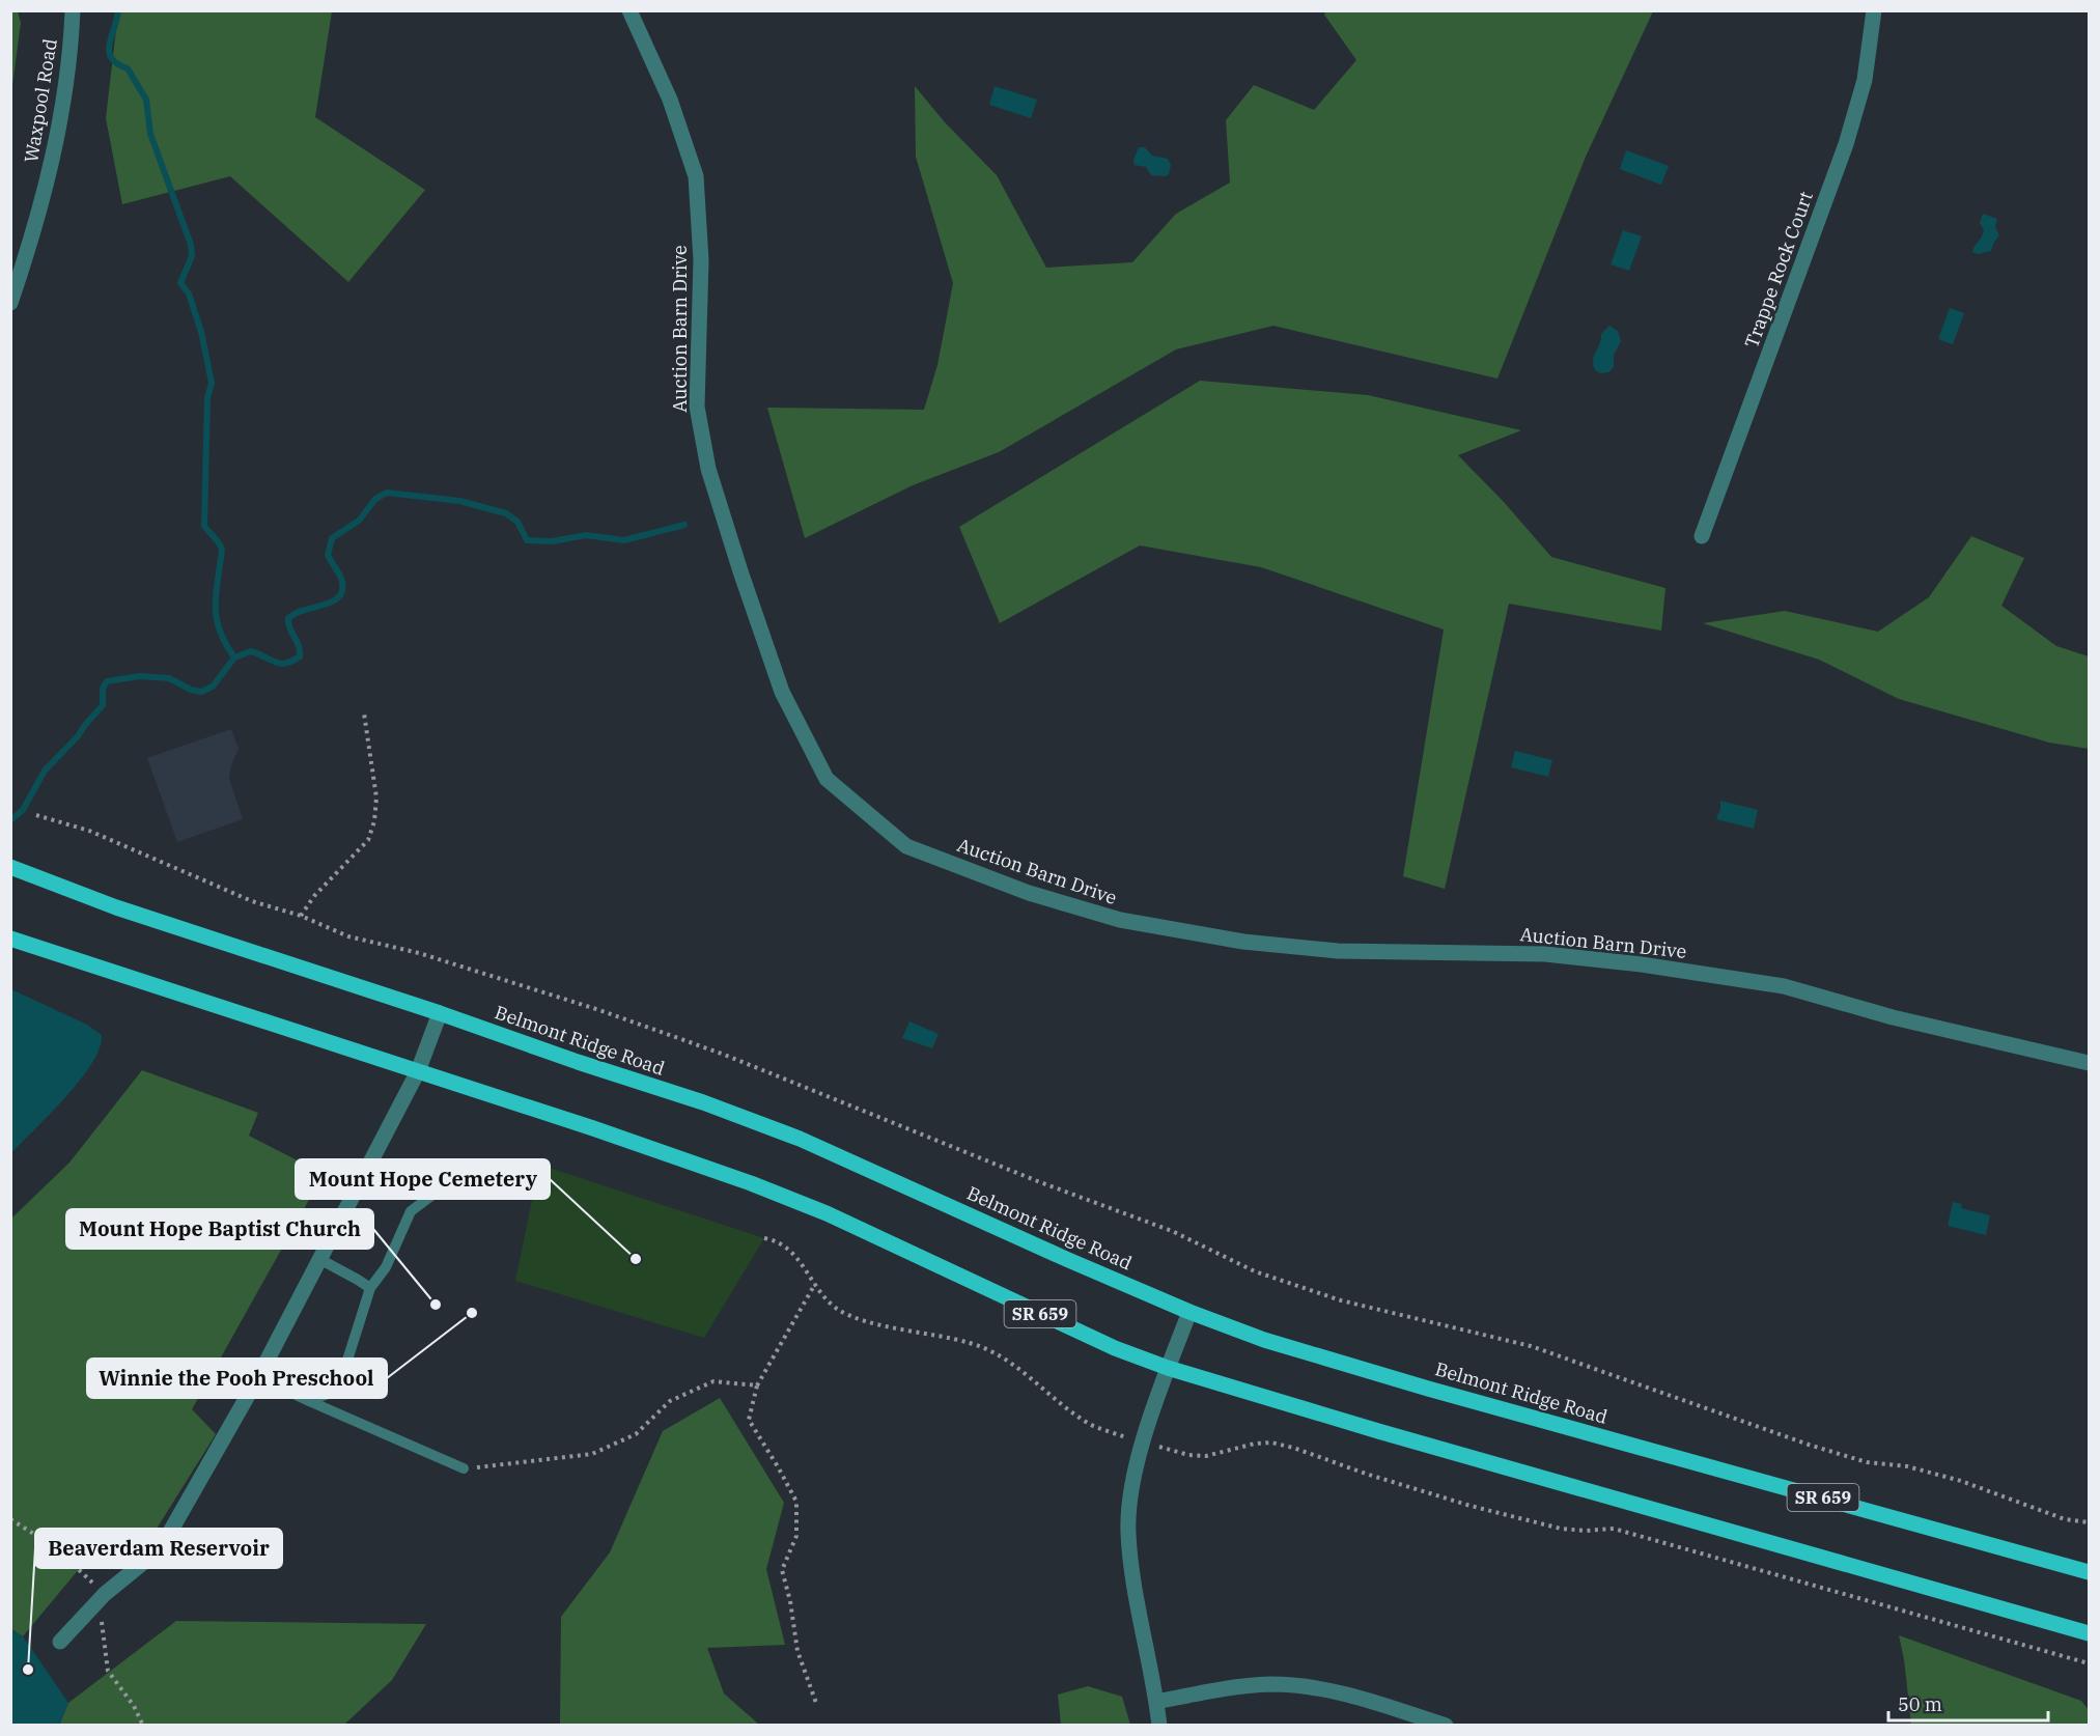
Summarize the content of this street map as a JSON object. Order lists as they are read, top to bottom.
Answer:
{
  "streets": {
    "main road": ["Belmont Ridge Road", "SR 659"],
    "street": ["Waxpool Road", "Trappe Rock Court", "Auction Barn Drive"]
  },
  "places": [
    "Mount Hope Cemetery",
    "Mount Hope Baptist Church",
    "Winnie the Pooh Preschool",
    "Beaverdam Reservoir"
  ],
  "scale_bar": "50 m"
}
